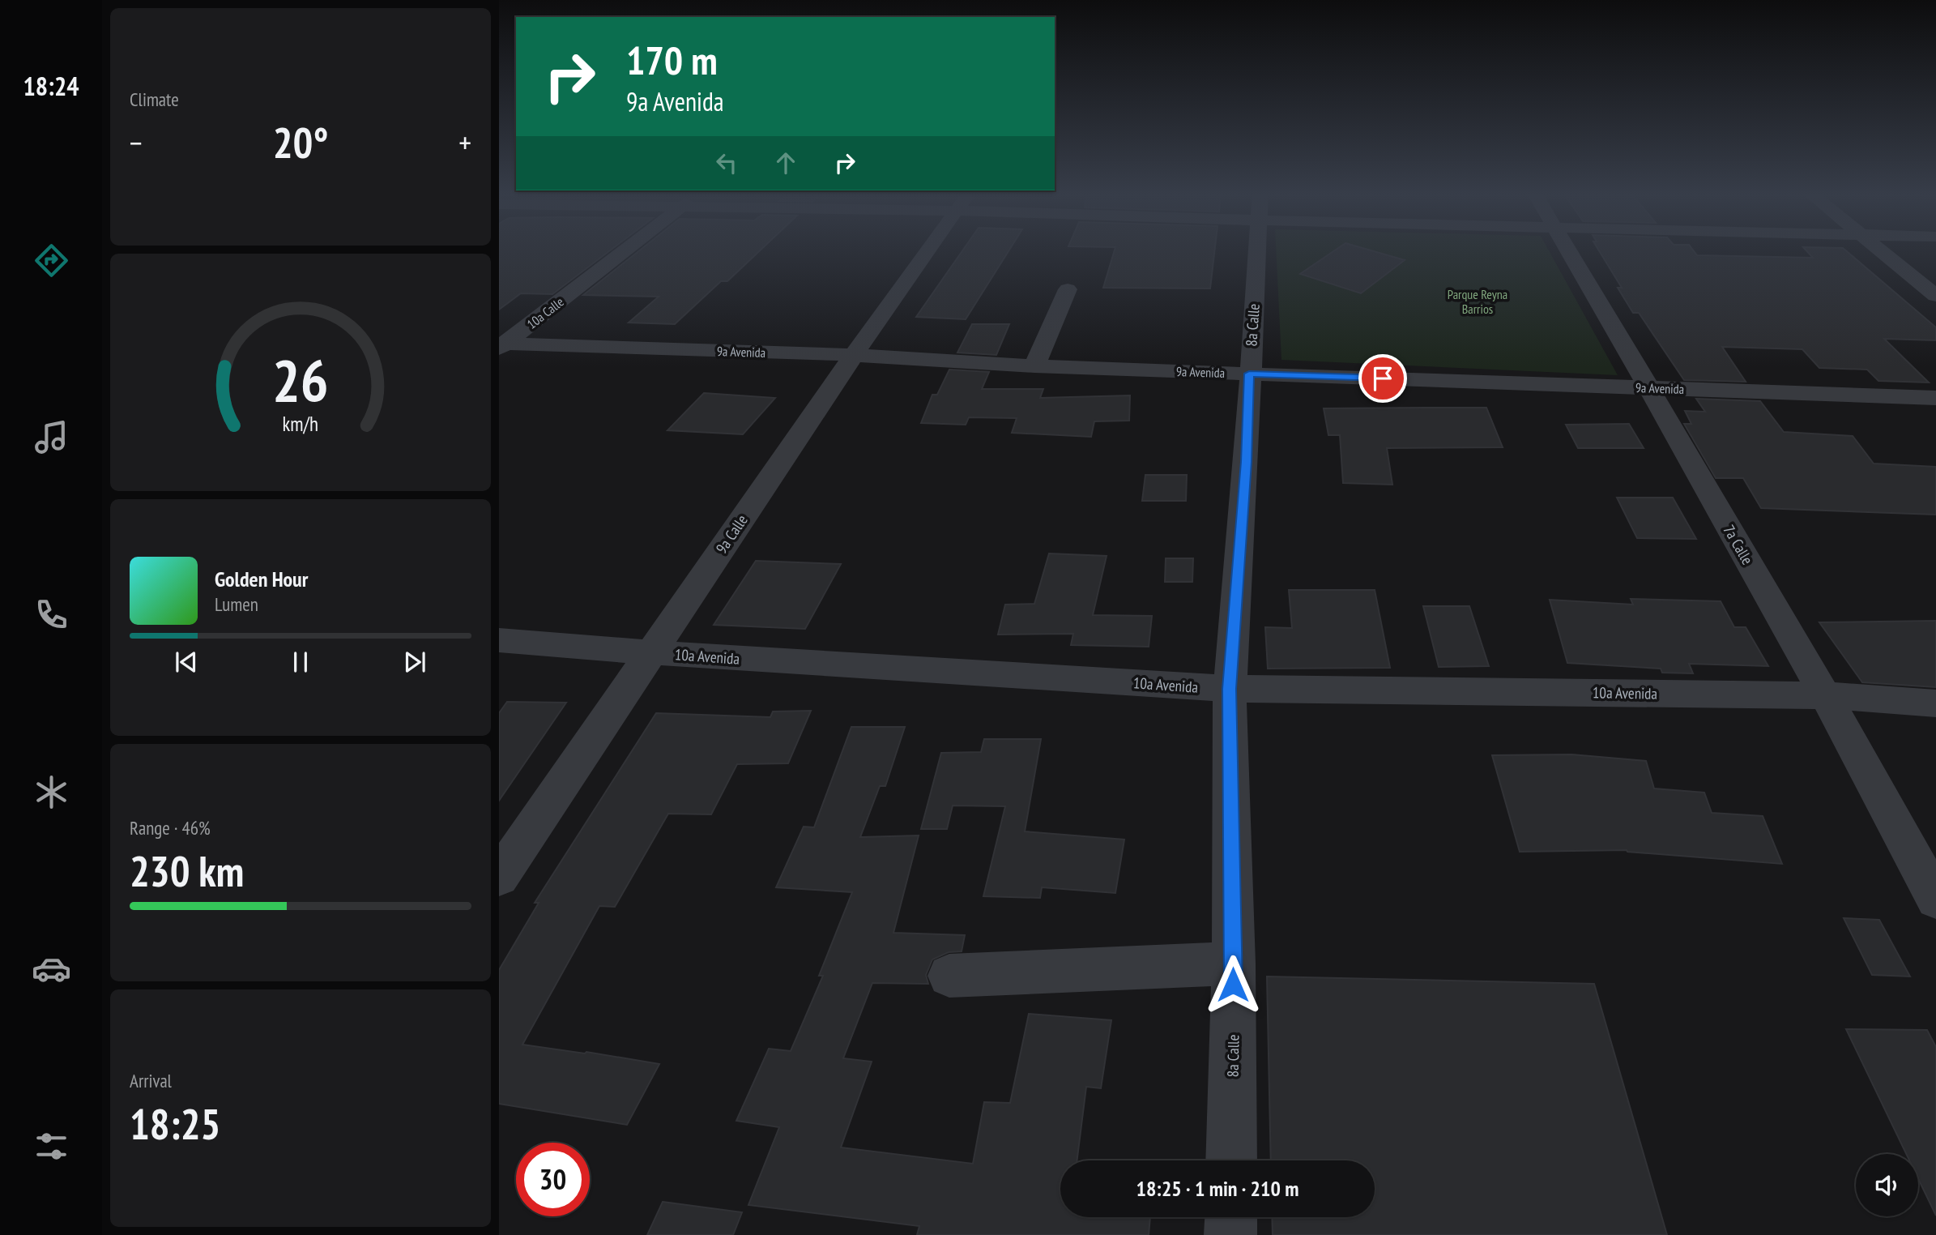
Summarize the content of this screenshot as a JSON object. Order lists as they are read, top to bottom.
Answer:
{
  "streets": {
    "street": [
      "10a Calle",
      "8a Calle",
      "9a Avenida",
      "9a Calle",
      "7a Calle",
      "10a Avenida"
    ]
  },
  "crossings": [
    ["10a Calle", "9a Avenida"],
    ["8a Calle", "9a Avenida"],
    ["8a Calle", "10a Avenida"],
    ["9a Avenida", "9a Calle"],
    ["9a Avenida", "7a Calle"],
    ["9a Calle", "10a Avenida"],
    ["7a Calle", "10a Avenida"]
  ],
  "parks": ["Parque Reyna Barrios"],
  "page": {
    "tabs": "18:24",
    "tile": [
      "Climate",
      ["Range · 46%", "230 km"],
      ["Arrival", "18:25"]
    ],
    "turn": ["170 m", "9a Avenida"],
    "heat": ["−", "20°", "+"],
    "song": ["Golden Hour", "Lumen"],
    "limit": "30",
    "trip": "18:25 · 1 min · 210 m",
    "gauge": ["26", "km/h"]
  }
}
